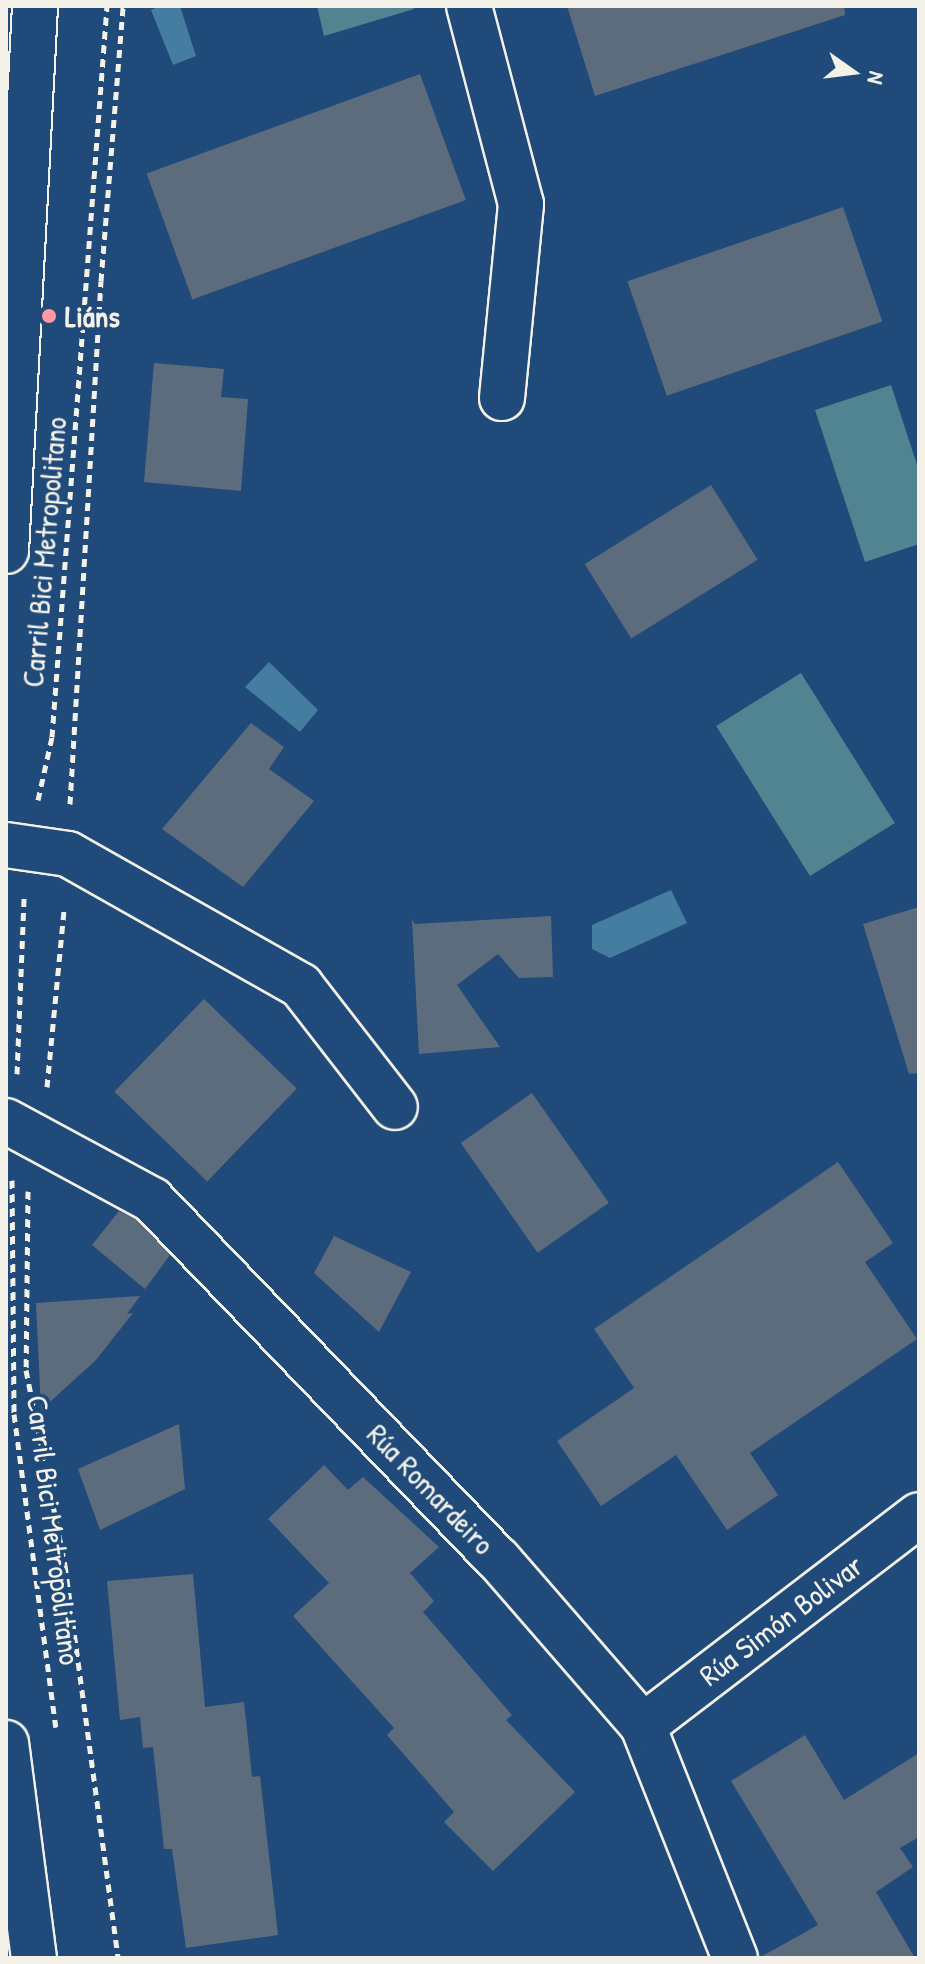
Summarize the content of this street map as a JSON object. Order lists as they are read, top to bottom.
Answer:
{
  "streets": {
    "street": ["Rúa Romardeiro", "Rúa Simón Bolivar"],
    "path": ["Carril Bici Metropolitano"]
  },
  "crossings": [
    ["Carril Bici Metropolitano", "Rúa Romardeiro"],
    ["Rúa Romardeiro", "Rúa Simón Bolivar"]
  ],
  "places": ["Liáns"],
  "north": "right"
}
